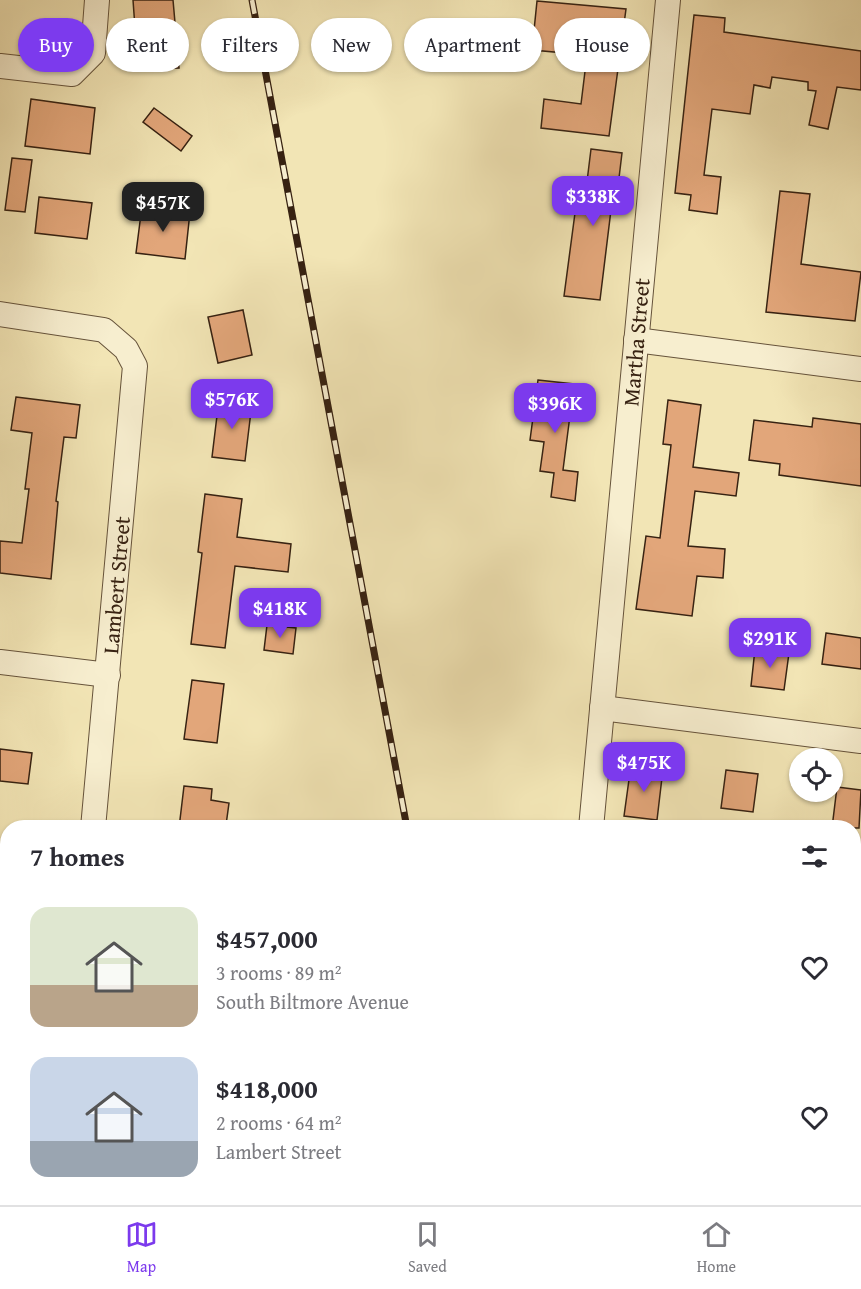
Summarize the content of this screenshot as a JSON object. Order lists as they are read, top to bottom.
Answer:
{
  "streets": {
    "street": ["Martha Street", "Lambert Street"]
  },
  "page": {
    "chip": [
      "Buy",
      "Rent",
      "Filters",
      "New",
      "Apartment",
      "House"
    ],
    "price": [
      "$338K",
      "$457K",
      "$576K",
      "$396K",
      "$418K",
      "$291K",
      "$475K"
    ],
    "heading": "7 homes",
    "list": [
      {
        "name": "$457,000",
        "note": "3 rooms · 89 m² · South Biltmore Avenue"
      },
      {
        "name": "$418,000",
        "note": "2 rooms · 64 m² · Lambert Street"
      }
    ],
    "tabs": ["Map", "Saved", "Home"]
  }
}
